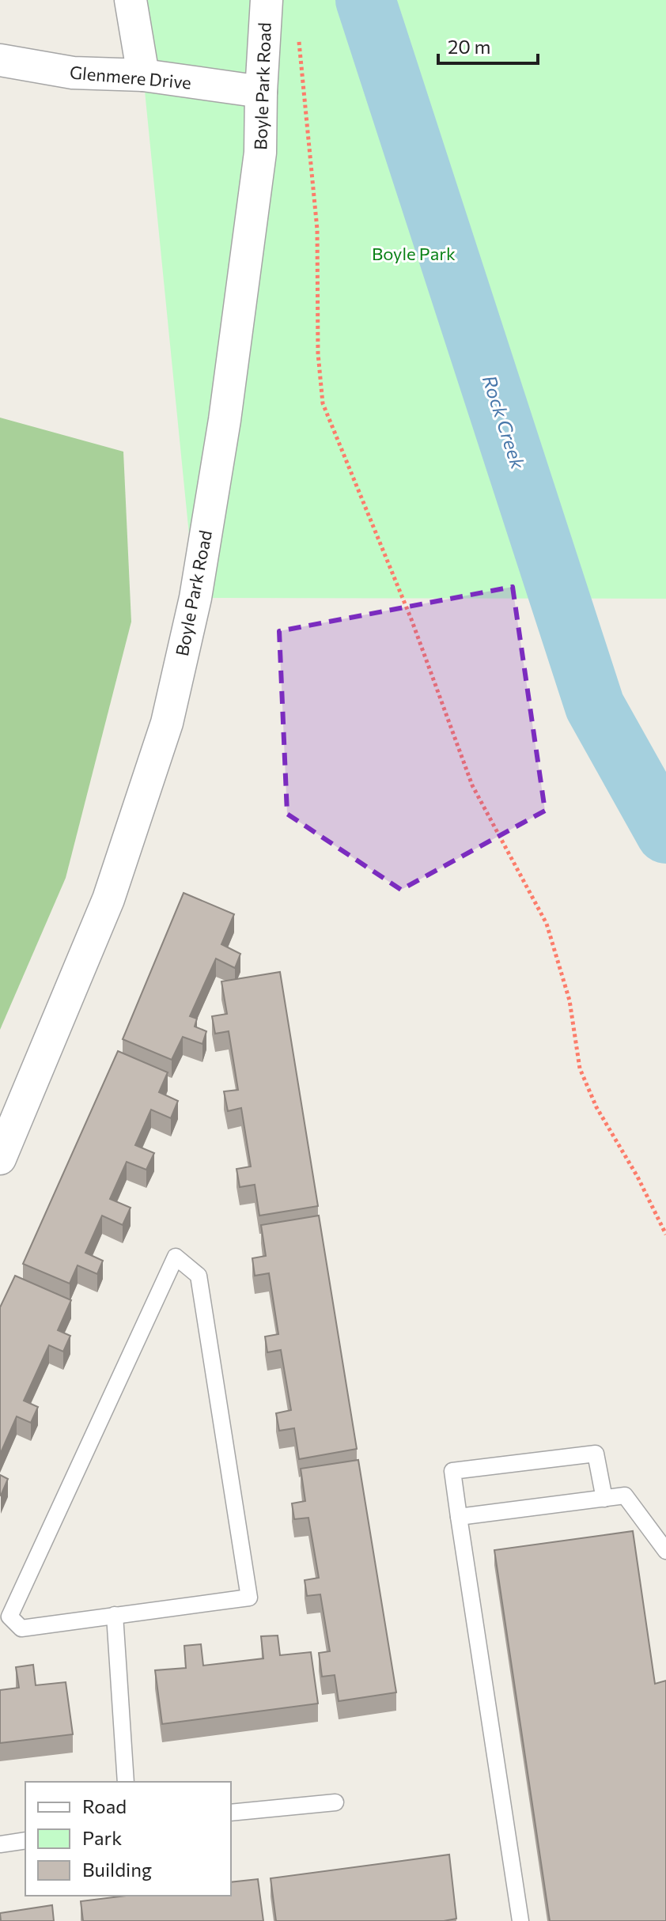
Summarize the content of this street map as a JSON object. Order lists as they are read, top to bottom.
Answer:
{
  "streets": {
    "street": ["Glenmere Drive", "Boyle Park Road"]
  },
  "crossings": [
    ["Glenmere Drive", "Boyle Park Road"]
  ],
  "water": ["Rock Creek"],
  "parks": ["Boyle Park"],
  "legend": ["Road", "Park", "Building"],
  "scale_bar": "20 m"
}
